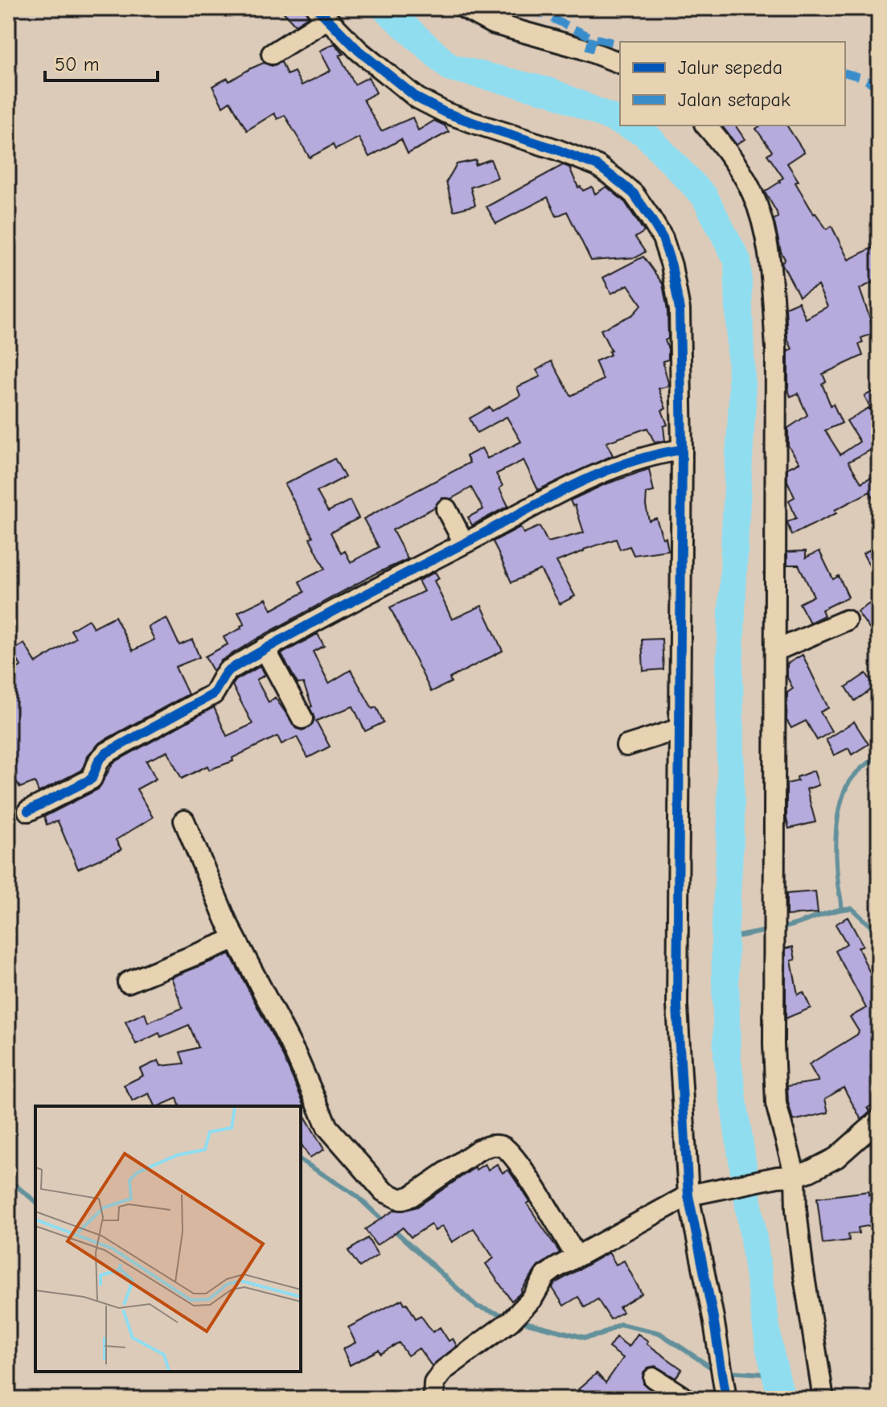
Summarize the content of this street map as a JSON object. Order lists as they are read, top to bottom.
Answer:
{
  "legend": ["Jalur sepeda", "Jalan setapak"],
  "scale_bar": "50 m"
}
